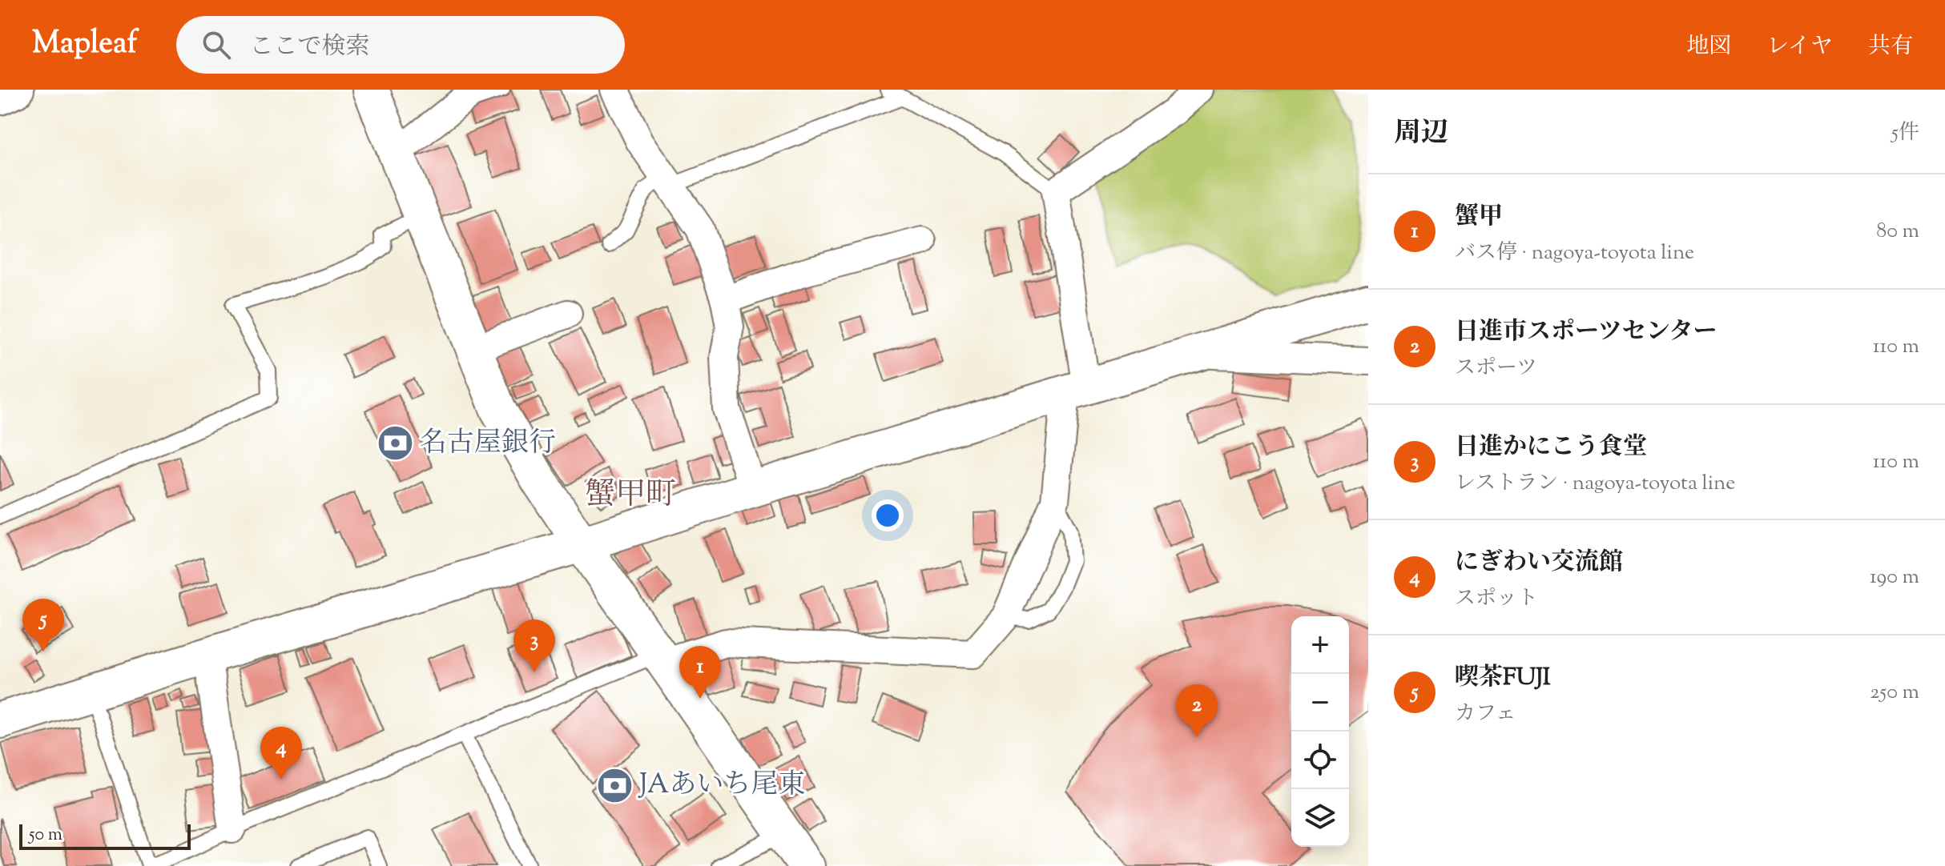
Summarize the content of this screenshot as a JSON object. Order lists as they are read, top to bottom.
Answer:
{
  "districts": ["蟹甲町"],
  "places": {
    "bank": ["名古屋銀行", "JAあいち尾東"]
  },
  "scale_bar": "50 m",
  "page": {
    "header": "Mapleaf",
    "search": "ここで検索",
    "nav": ["地図", "レイヤ", "共有"],
    "heading": ["周辺", "5件"],
    "list": [
      {
        "mark": "1",
        "name": "蟹甲",
        "note": "バス停 · nagoya-toyota line",
        "value": "80 m"
      },
      {
        "mark": "2",
        "name": "日進市スポーツセンター",
        "note": "スポーツ",
        "value": "110 m"
      },
      {
        "mark": "3",
        "name": "日進かにこう食堂",
        "note": "レストラン · nagoya-toyota line",
        "value": "110 m"
      },
      {
        "mark": "4",
        "name": "にぎわい交流館",
        "note": "スポット",
        "value": "190 m"
      },
      {
        "mark": "5",
        "name": "喫茶FUJI",
        "note": "カフェ",
        "value": "250 m"
      }
    ],
    "pins": [
      "5",
      "3",
      "1",
      "2",
      "4"
    ],
    "map_buttons": ["+", "−"],
    "scale": "50 m"
  }
}
